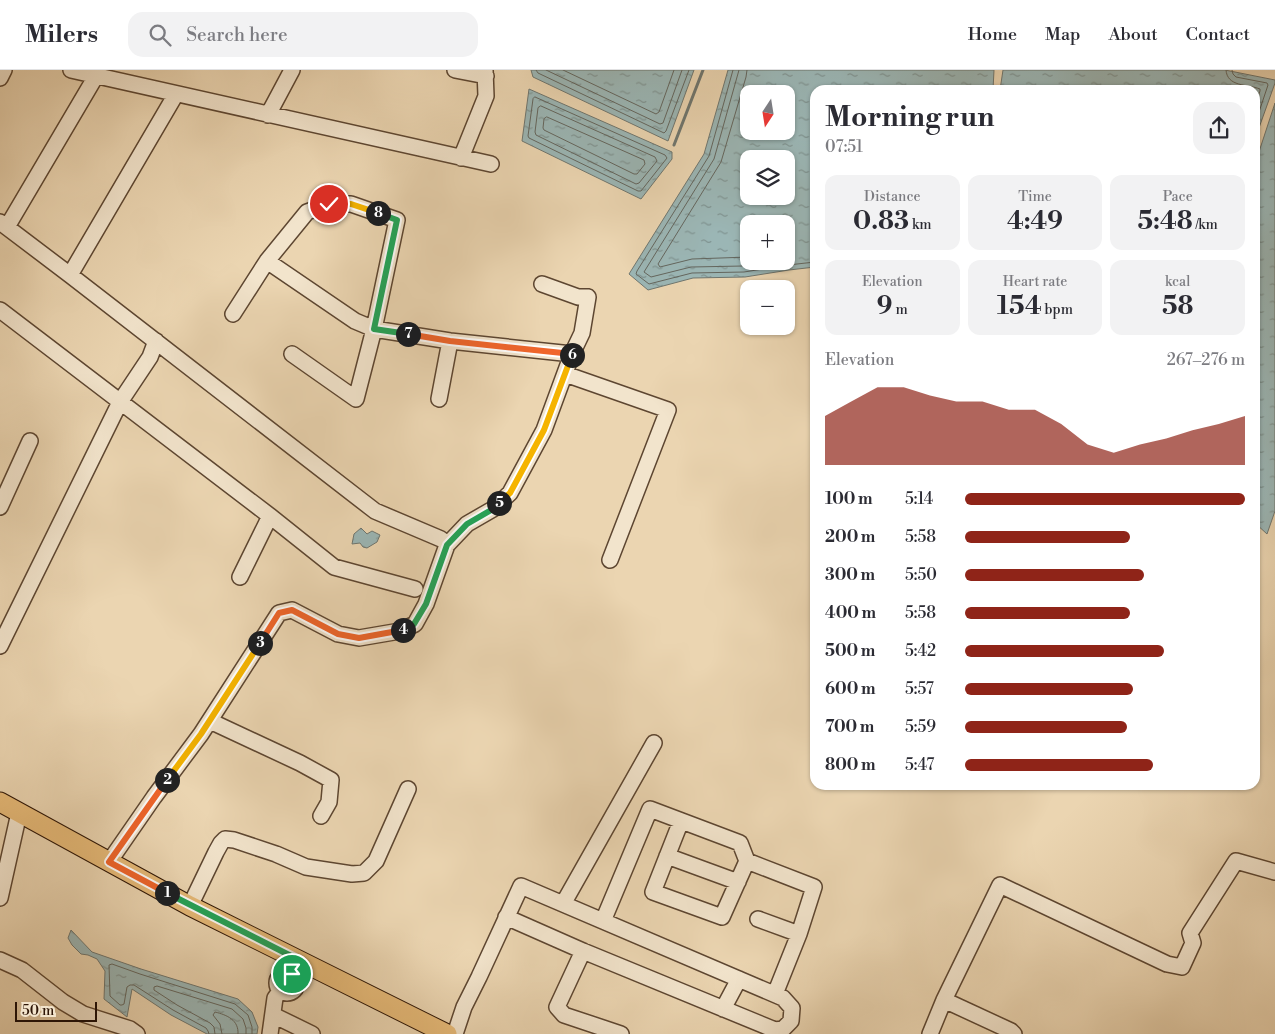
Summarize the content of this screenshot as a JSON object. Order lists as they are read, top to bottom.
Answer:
{
  "scale_bar": "50 m",
  "north": "bottom",
  "page": {
    "header": "Milers",
    "search": "Search here",
    "nav": [
      "Home",
      "Map",
      "About",
      "Contact"
    ],
    "map_buttons": ["+", "−"],
    "heading": ["Morning run", "07:51"],
    "stats": [
      ["Distance", "0.83 km"],
      ["Time", "4:49"],
      ["Pace", "5:48 /km"],
      ["Elevation", "9 m"],
      ["Heart rate", "154 bpm"],
      ["kcal", "58"]
    ],
    "pins": [
      "8",
      "7",
      "6",
      "5",
      "4",
      "3",
      "2",
      "1"
    ],
    "chart": ["Elevation", "267–276 m"],
    "list": [
      {
        "name": "100 m",
        "note": "5:14"
      },
      {
        "name": "200 m",
        "note": "5:58"
      },
      {
        "name": "300 m",
        "note": "5:50"
      },
      {
        "name": "400 m",
        "note": "5:58"
      },
      {
        "name": "500 m",
        "note": "5:42"
      },
      {
        "name": "600 m",
        "note": "5:57"
      },
      {
        "name": "700 m",
        "note": "5:59"
      },
      {
        "name": "800 m",
        "note": "5:47"
      }
    ],
    "scale": "50 m"
  }
}
